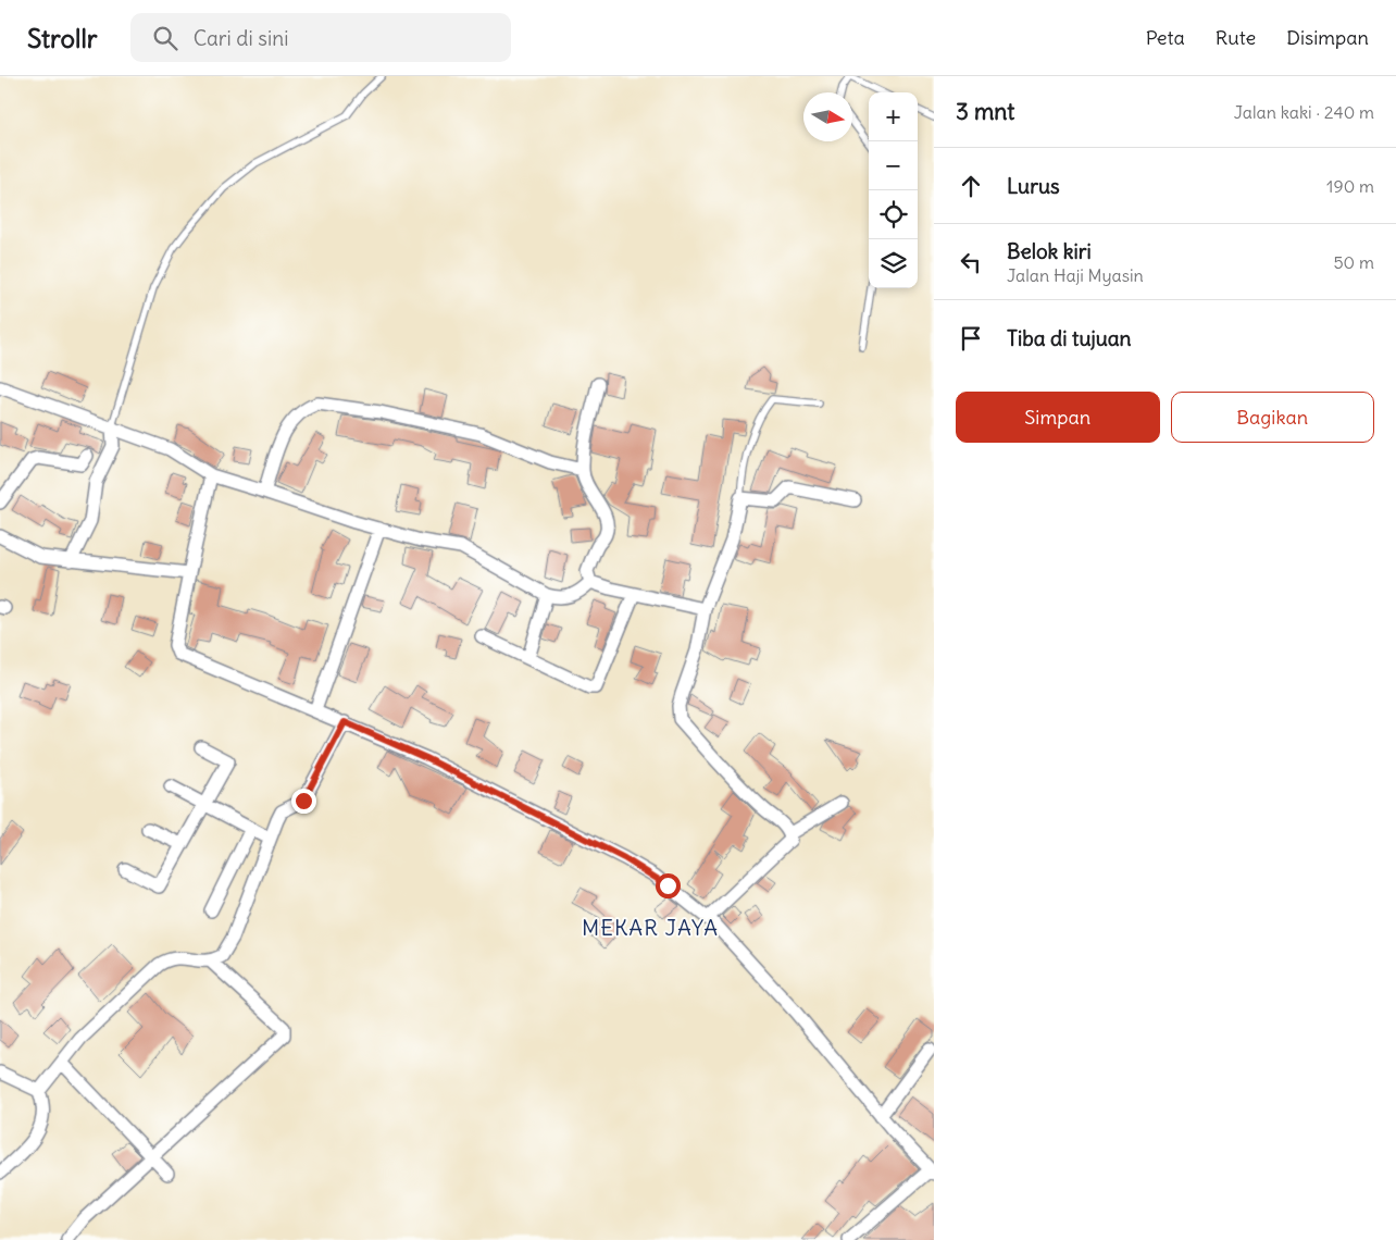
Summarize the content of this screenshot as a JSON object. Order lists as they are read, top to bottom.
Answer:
{
  "districts": ["MEKAR JAYA"],
  "north": "right",
  "page": {
    "header": "Strollr",
    "search": "Cari di sini",
    "nav": ["Peta", "Rute", "Disimpan"],
    "heading": ["3 mnt", "Jalan kaki · 240 m"],
    "map_buttons": ["+", "−"],
    "list": [
      ["Lurus", "190 m"],
      ["Belok kiri", "Jalan Haji Myasin", "50 m"],
      "Tiba di tujuan"
    ],
    "buttons": ["Simpan", "Bagikan"]
  }
}
